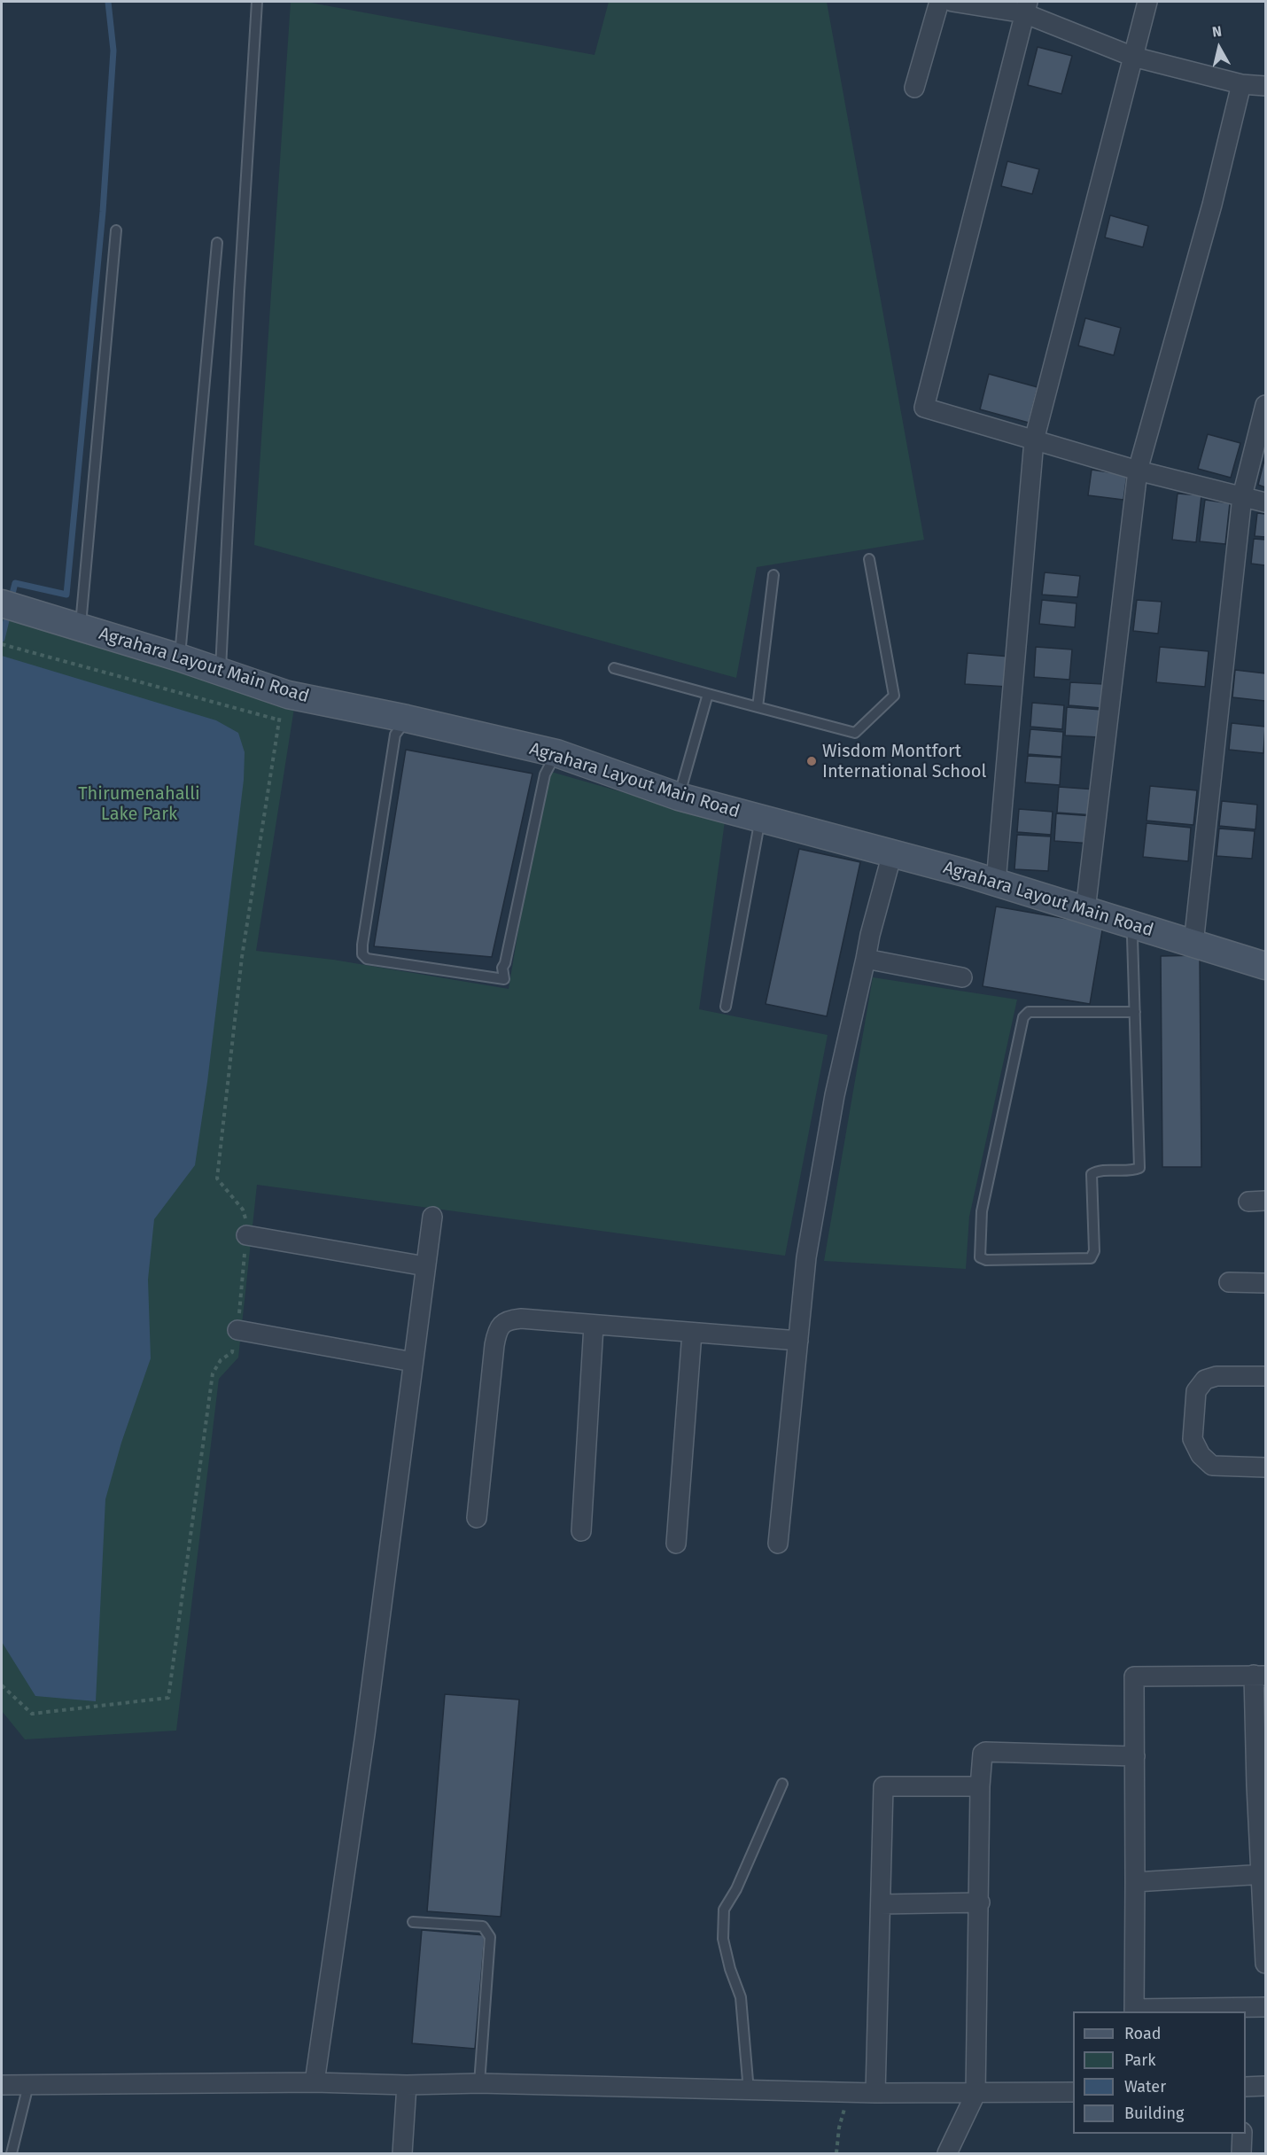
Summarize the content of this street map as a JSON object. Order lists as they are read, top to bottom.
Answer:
{
  "streets": {
    "street": ["Agrahara Layout Main Road"]
  },
  "parks": ["Thirumenahalli Lake Park"],
  "places": ["Wisdom Montfort International School"],
  "legend": [
    "Road",
    "Park",
    "Water",
    "Building"
  ],
  "north": "top"
}
